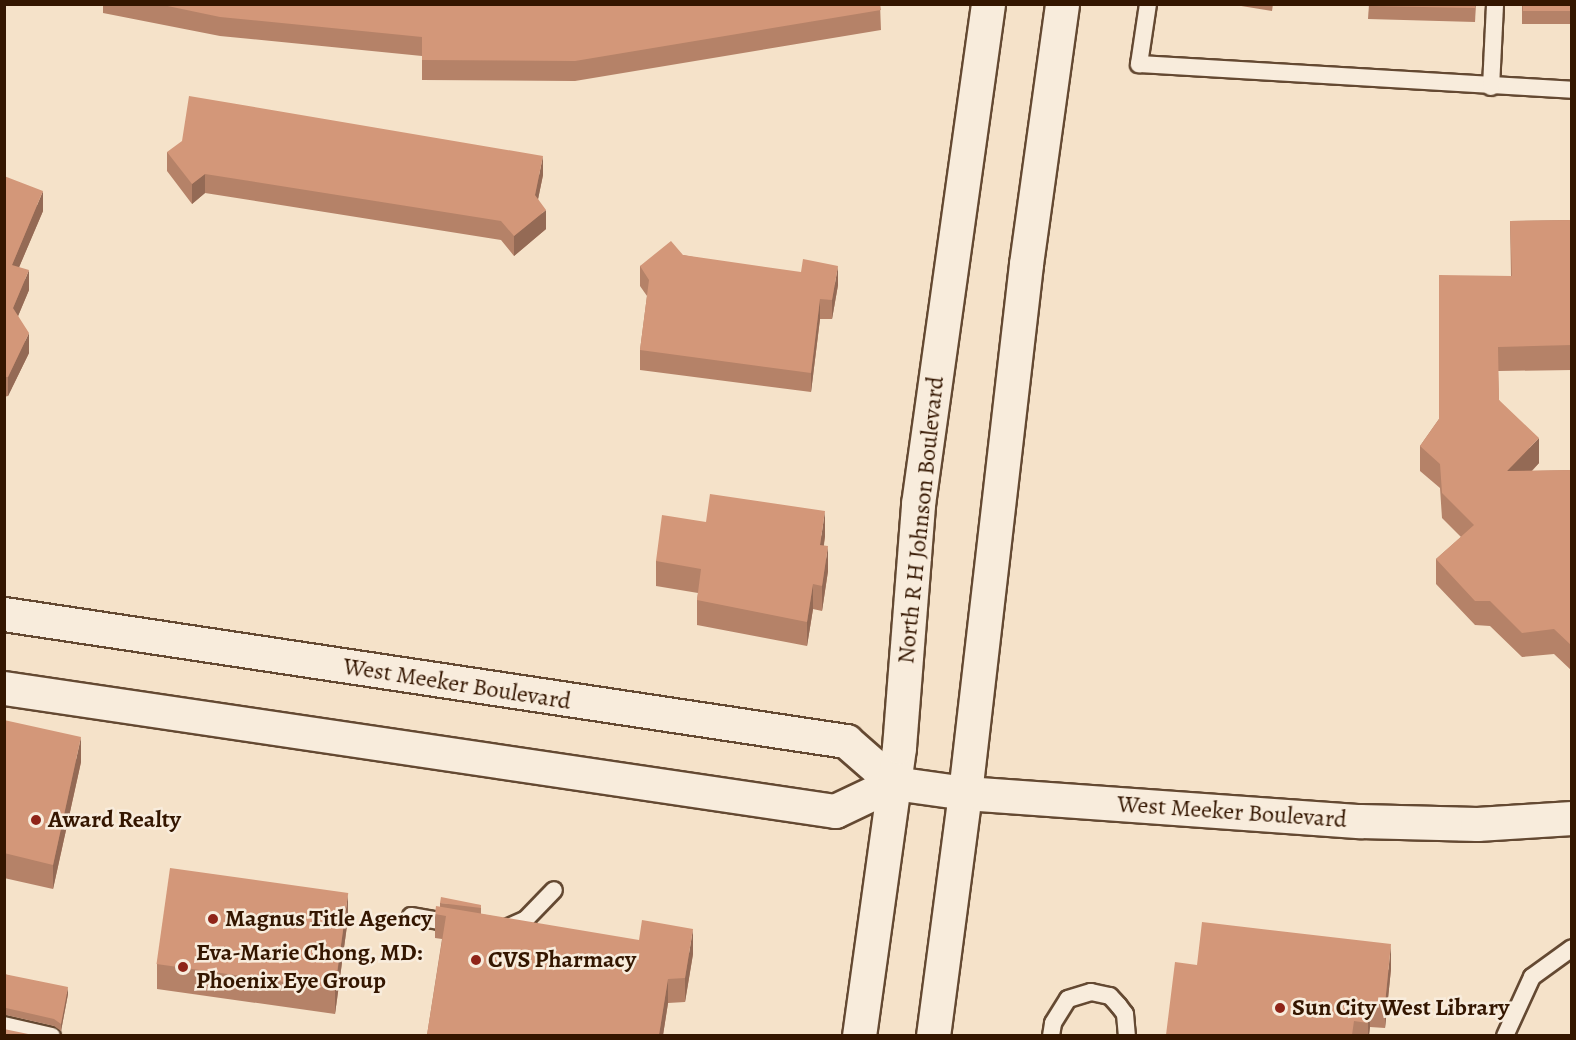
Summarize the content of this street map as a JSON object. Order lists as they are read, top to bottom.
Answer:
{
  "streets": {
    "main road": ["North R H Johnson Boulevard", "West Meeker Boulevard"]
  },
  "crossings": [
    ["North R H Johnson Boulevard", "West Meeker Boulevard"]
  ],
  "places": [
    "Award Realty",
    "Magnus Title Agency",
    "CVS Pharmacy",
    "Eva-Marie Chong, MD: Phoenix Eye Group",
    "Sun City West Library"
  ]
}
